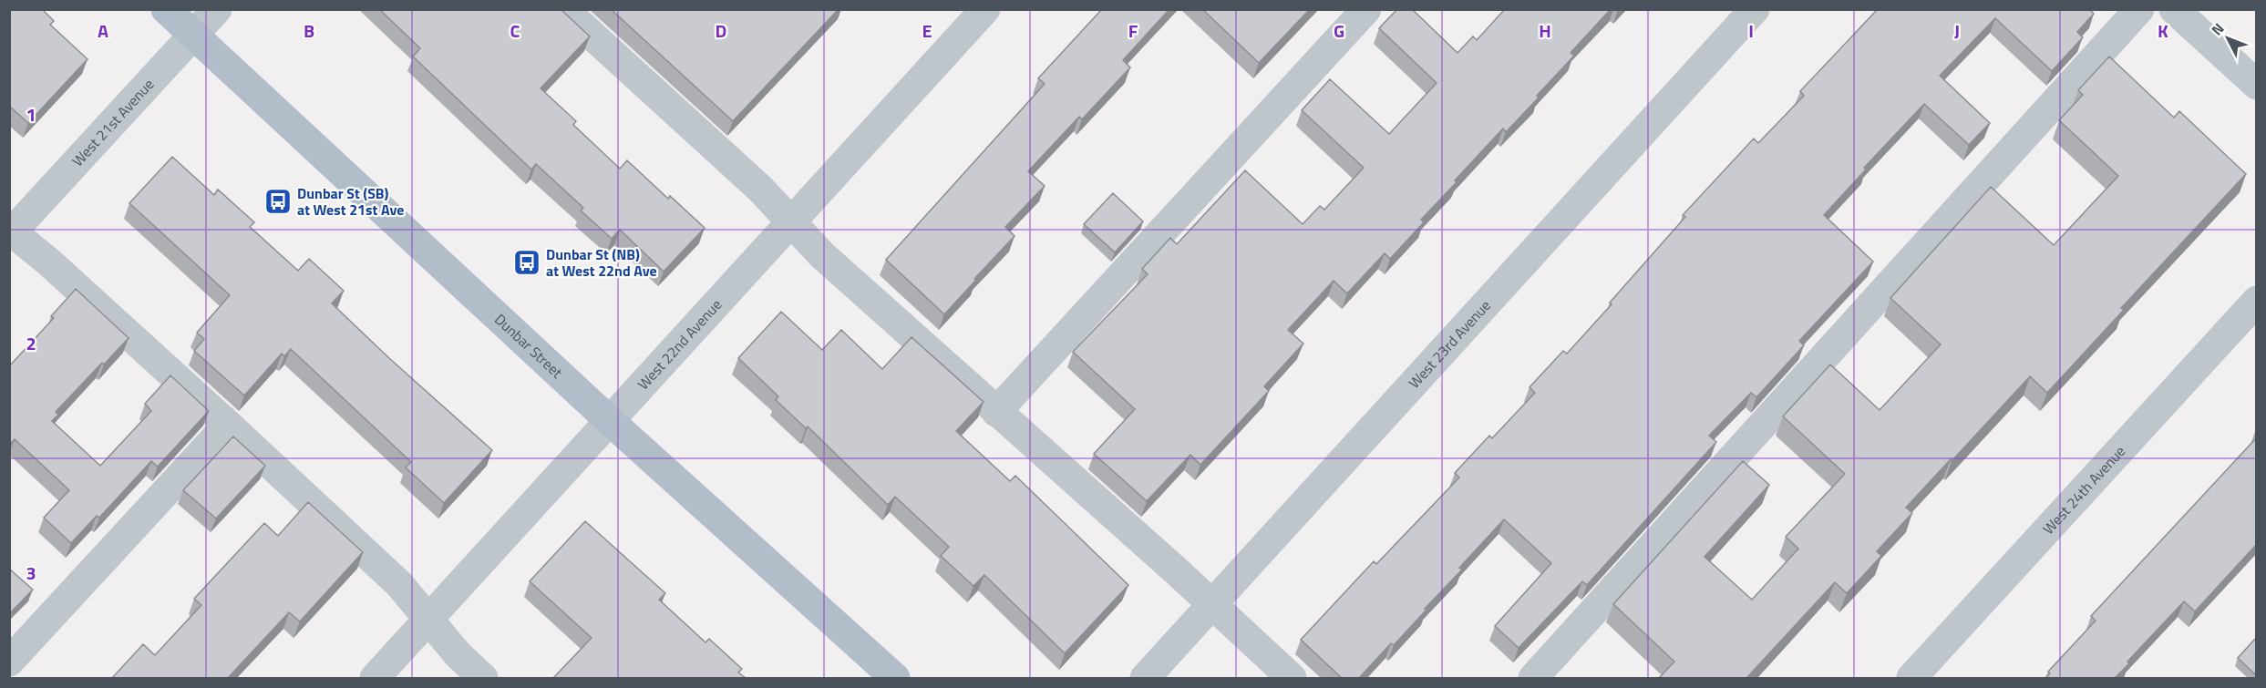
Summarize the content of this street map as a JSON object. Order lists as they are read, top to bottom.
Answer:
{
  "streets": {
    "main road": ["Dunbar Street"],
    "street": [
      "West 21st Avenue",
      "West 22nd Avenue",
      "West 23rd Avenue",
      "West 24th Avenue"
    ]
  },
  "crossings": [
    ["West 21st Avenue", "Dunbar Street"],
    ["West 22nd Avenue", "Dunbar Street"]
  ],
  "places": {
    "bus stop": ["Dunbar St (SB) at West 21st Ave", "Dunbar St (NB) at West 22nd Ave"]
  },
  "north": "top left",
  "grid": {
    "columns": [
      "A",
      "B",
      "C",
      "D",
      "E",
      "F",
      "G",
      "H",
      "I",
      "J",
      "K"
    ],
    "rows": ["1", "2", "3"]
  }
}
